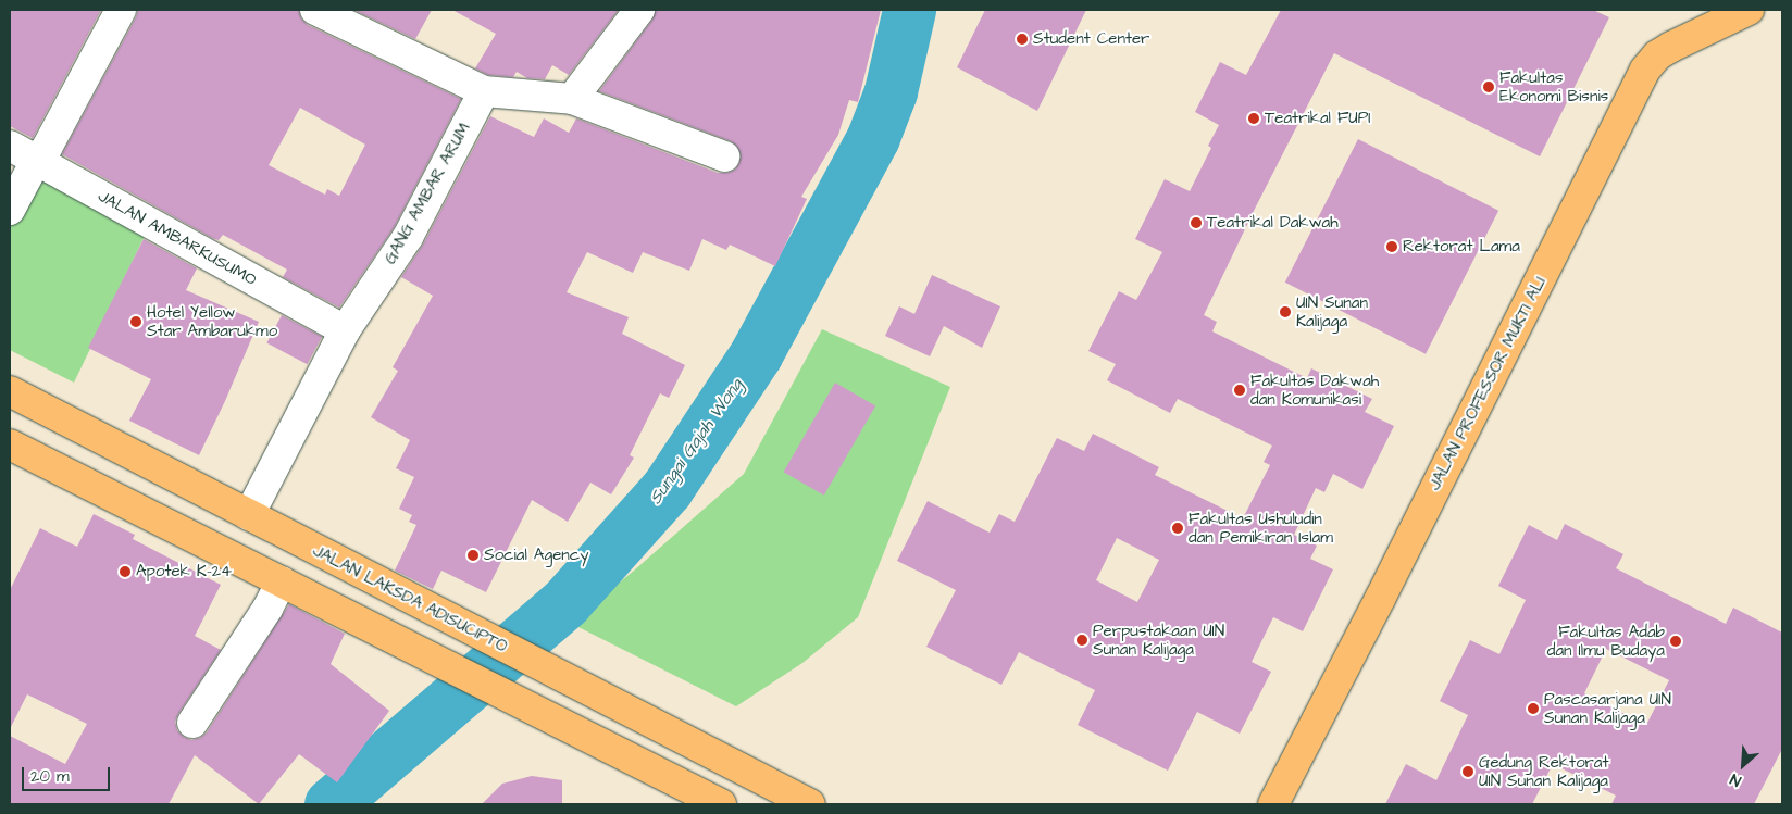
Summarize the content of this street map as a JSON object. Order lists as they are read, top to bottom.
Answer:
{
  "streets": {
    "main road": ["JALAN PROFESSOR MUKTI ALI", "JALAN LAKSDA ADISUCIPTO"],
    "street": ["GANG AMBAR ARUM", "JALAN AMBARKUSUMO"]
  },
  "crossings": [
    ["GANG AMBAR ARUM", "JALAN AMBARKUSUMO"],
    ["GANG AMBAR ARUM", "JALAN LAKSDA ADISUCIPTO"]
  ],
  "water": ["Sungai Gajah Wong"],
  "places": [
    "Student Center",
    "Fakultas Ekonomi Bisnis",
    "Teatrikal FUPI",
    "Teatrikal Dakwah",
    "Rektorat Lama",
    "UIN Sunan Kalijaga",
    "Hotel Yellow Star Ambarukmo",
    "Fakultas Dakwah dan Komunikasi",
    "Fakultas Ushuludin dan Pemikiran Islam",
    "Social Agency",
    "Apotek K-24",
    "Perpustakaan UIN Sunan Kalijaga",
    "Fakultas Adab dan Ilmu Budaya",
    "Pascasarjana UIN Sunan Kalijaga",
    "Gedung Rektorat UIN Sunan Kalijaga"
  ],
  "scale_bar": "20 m",
  "north": "bottom left"
}
